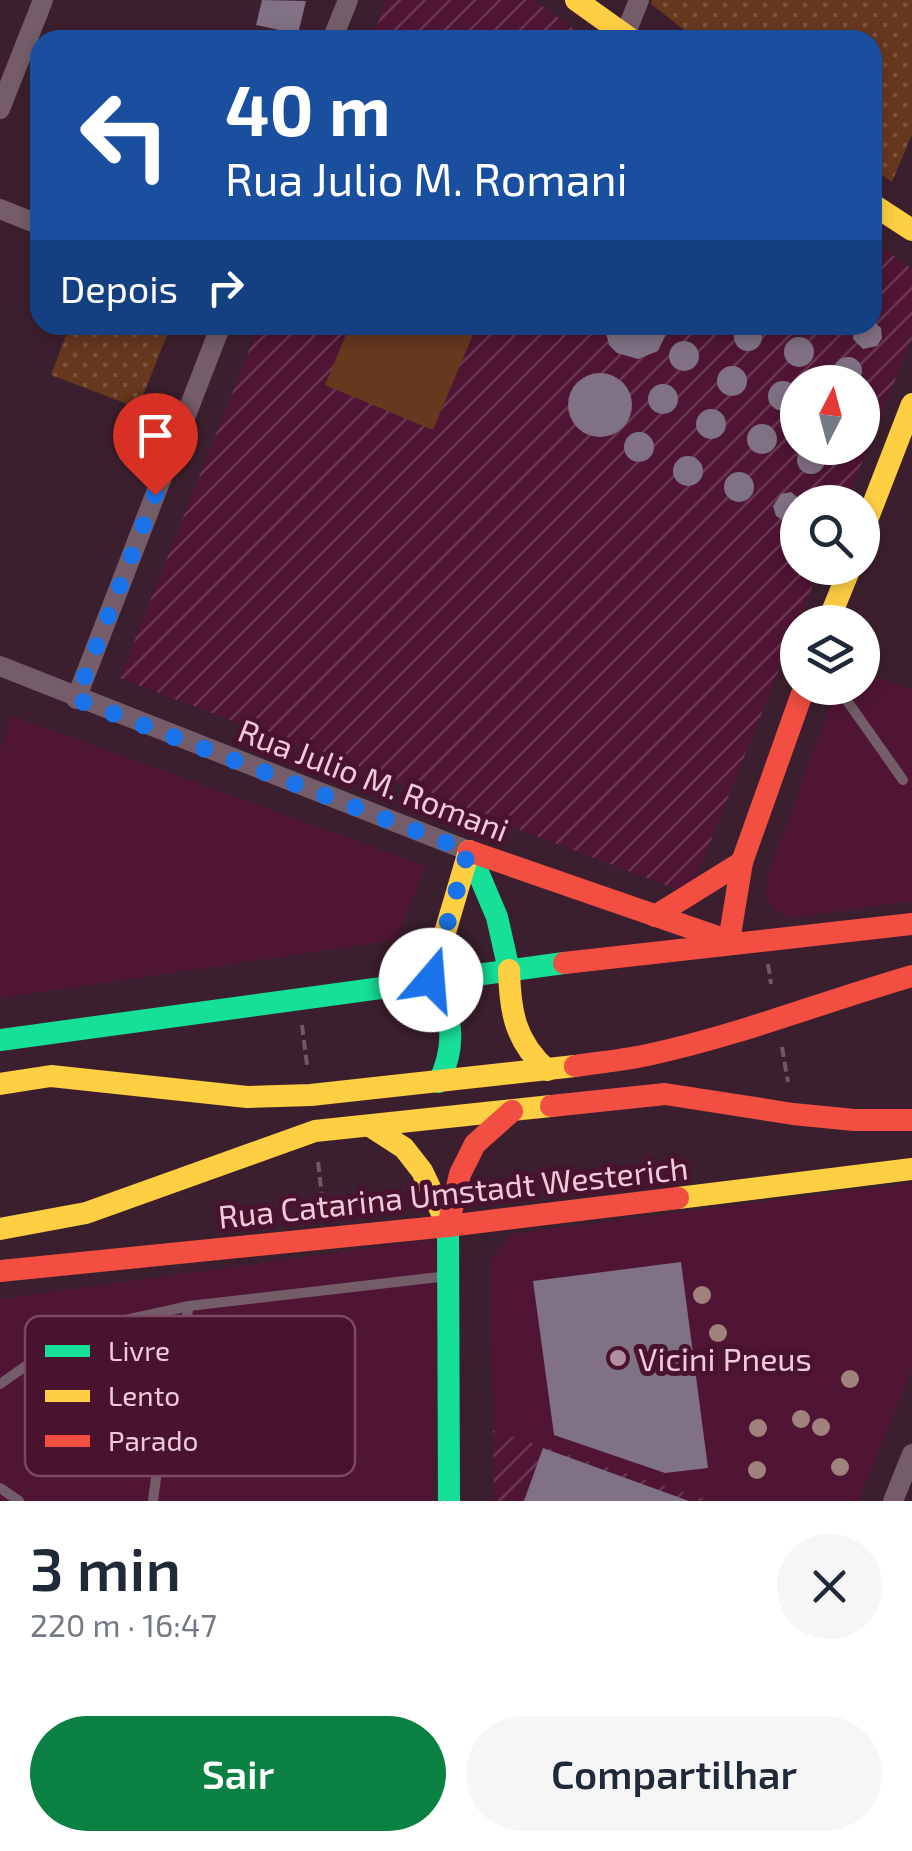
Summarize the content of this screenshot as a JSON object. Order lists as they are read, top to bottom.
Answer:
{
  "streets": {
    "main road": ["Rua Julio M. Romani", "Rua Catarina Umstadt Westerich"]
  },
  "places": ["Vicini Pneus"],
  "legend": ["Livre", "Lento", "Parado"],
  "north": "top",
  "page": {
    "turn": ["40 m", "Rua Julio M. Romani"],
    "then": "Depois",
    "heading": ["3 min", "220 m · 16:47"],
    "buttons": ["Sair", "Compartilhar"]
  }
}
